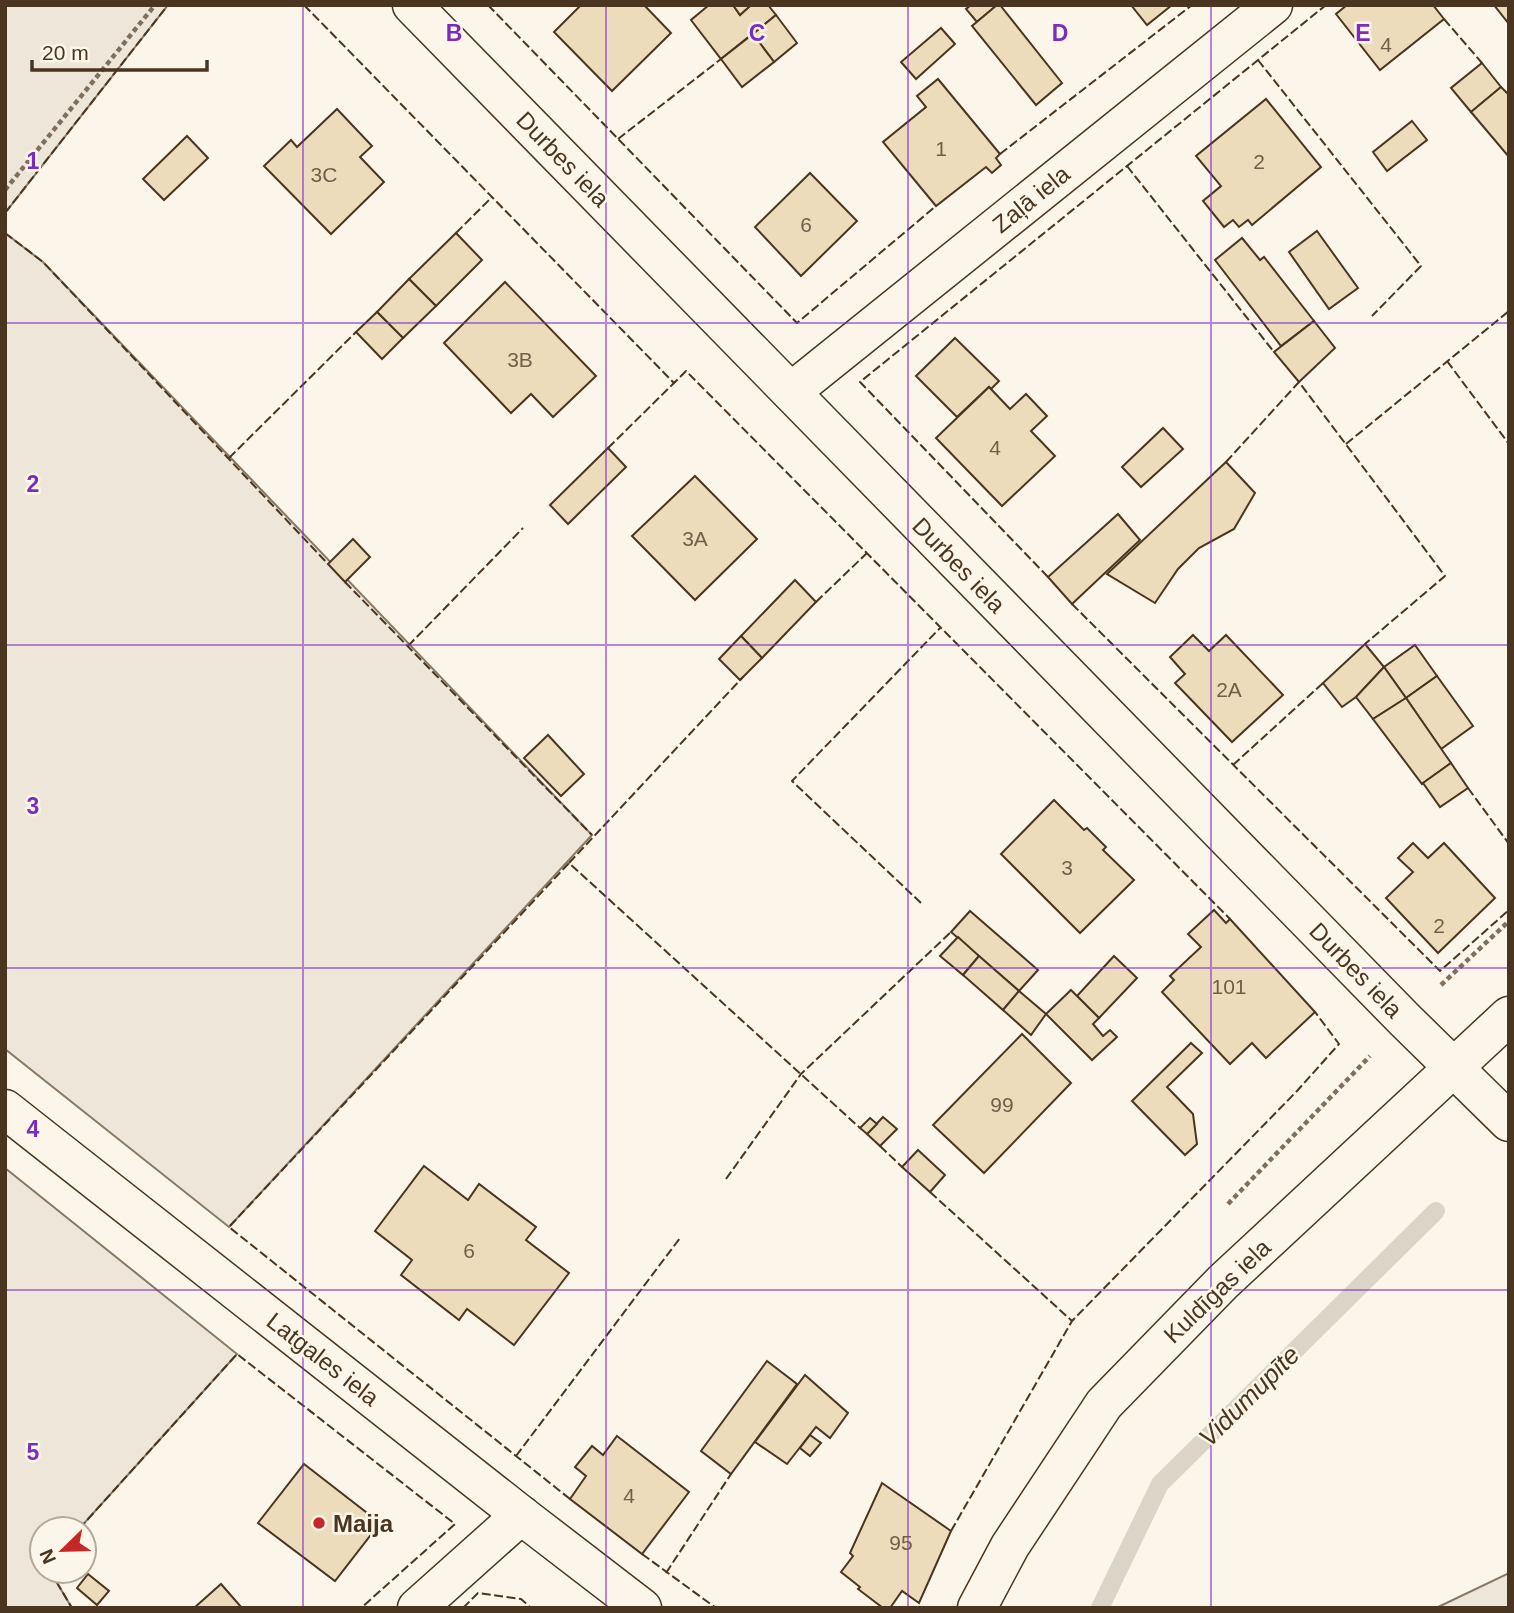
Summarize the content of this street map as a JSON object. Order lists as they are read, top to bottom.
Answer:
{
  "streets": {
    "street": [
      "Durbes iela",
      "Zaļā iela",
      "Kuldīgas iela",
      "Latgales iela"
    ]
  },
  "crossings": [
    ["Durbes iela", "Zaļā iela"],
    ["Durbes iela", "Kuldīgas iela"]
  ],
  "water": ["Vidumupīte"],
  "places": ["Maija"],
  "house_numbers": [
    "4",
    "1",
    "2",
    "3C",
    "6",
    "3B",
    "4",
    "3A",
    "2A",
    "3",
    "2",
    "101",
    "99",
    "6",
    "4",
    "95"
  ],
  "scale_bar": "20 m",
  "north": "bottom left",
  "grid": {
    "columns": [
      "B",
      "C",
      "D",
      "E"
    ],
    "rows": [
      "1",
      "2",
      "3",
      "4",
      "5"
    ]
  }
}
